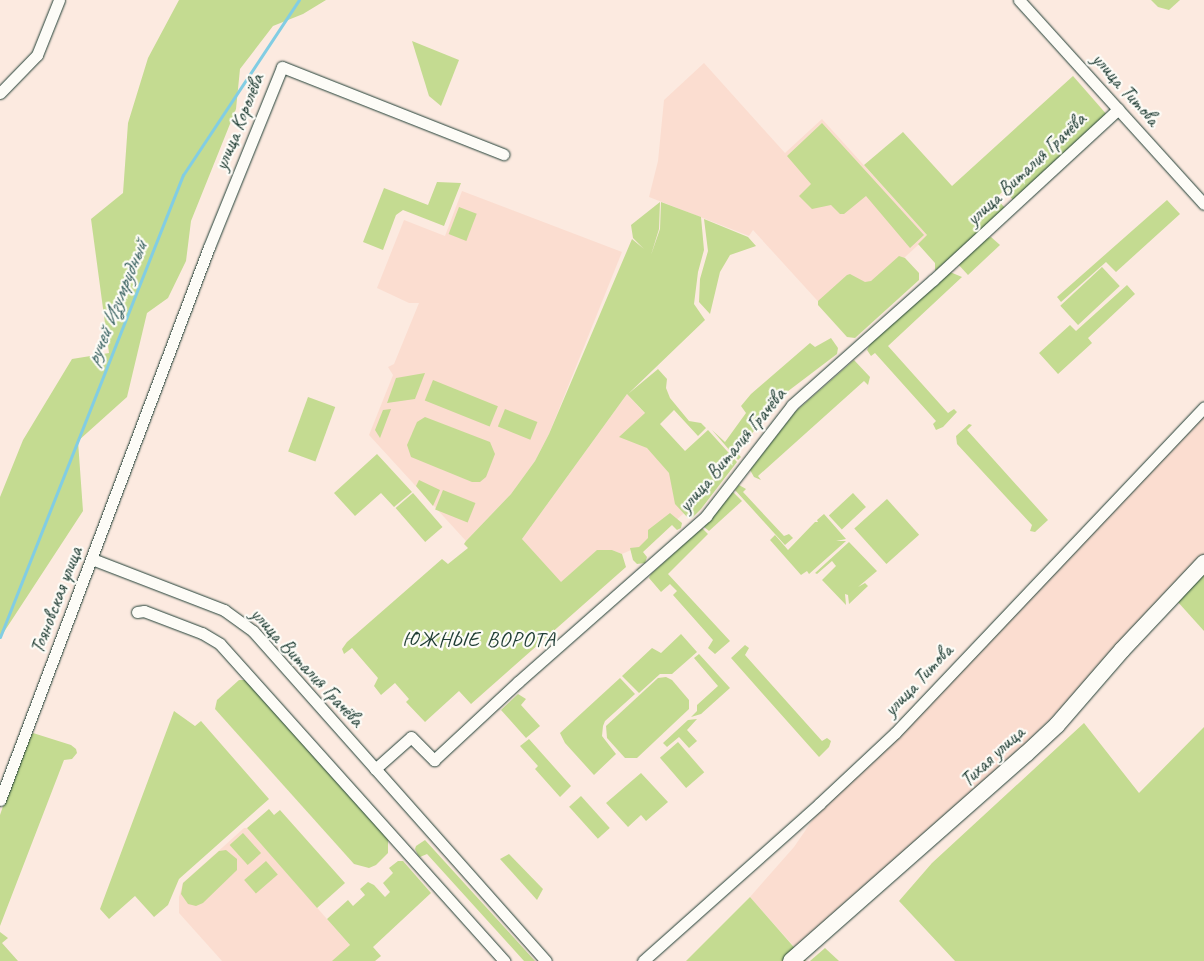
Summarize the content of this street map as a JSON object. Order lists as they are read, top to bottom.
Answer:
{
  "streets": {
    "street": [
      "улица Титова",
      "улица Королёва",
      "улица Виталия Грачёва",
      "Тояновская улица",
      "Тихая улица"
    ]
  },
  "crossings": [
    ["улица Титова", "улица Виталия Грачёва"],
    ["улица Королёва", "Тояновская улица"],
    ["улица Виталия Грачёва", "Тояновская улица"]
  ],
  "districts": ["ЮЖНЫЕ ВОРОТА"],
  "water": ["ручей Изумрудный"]
}
